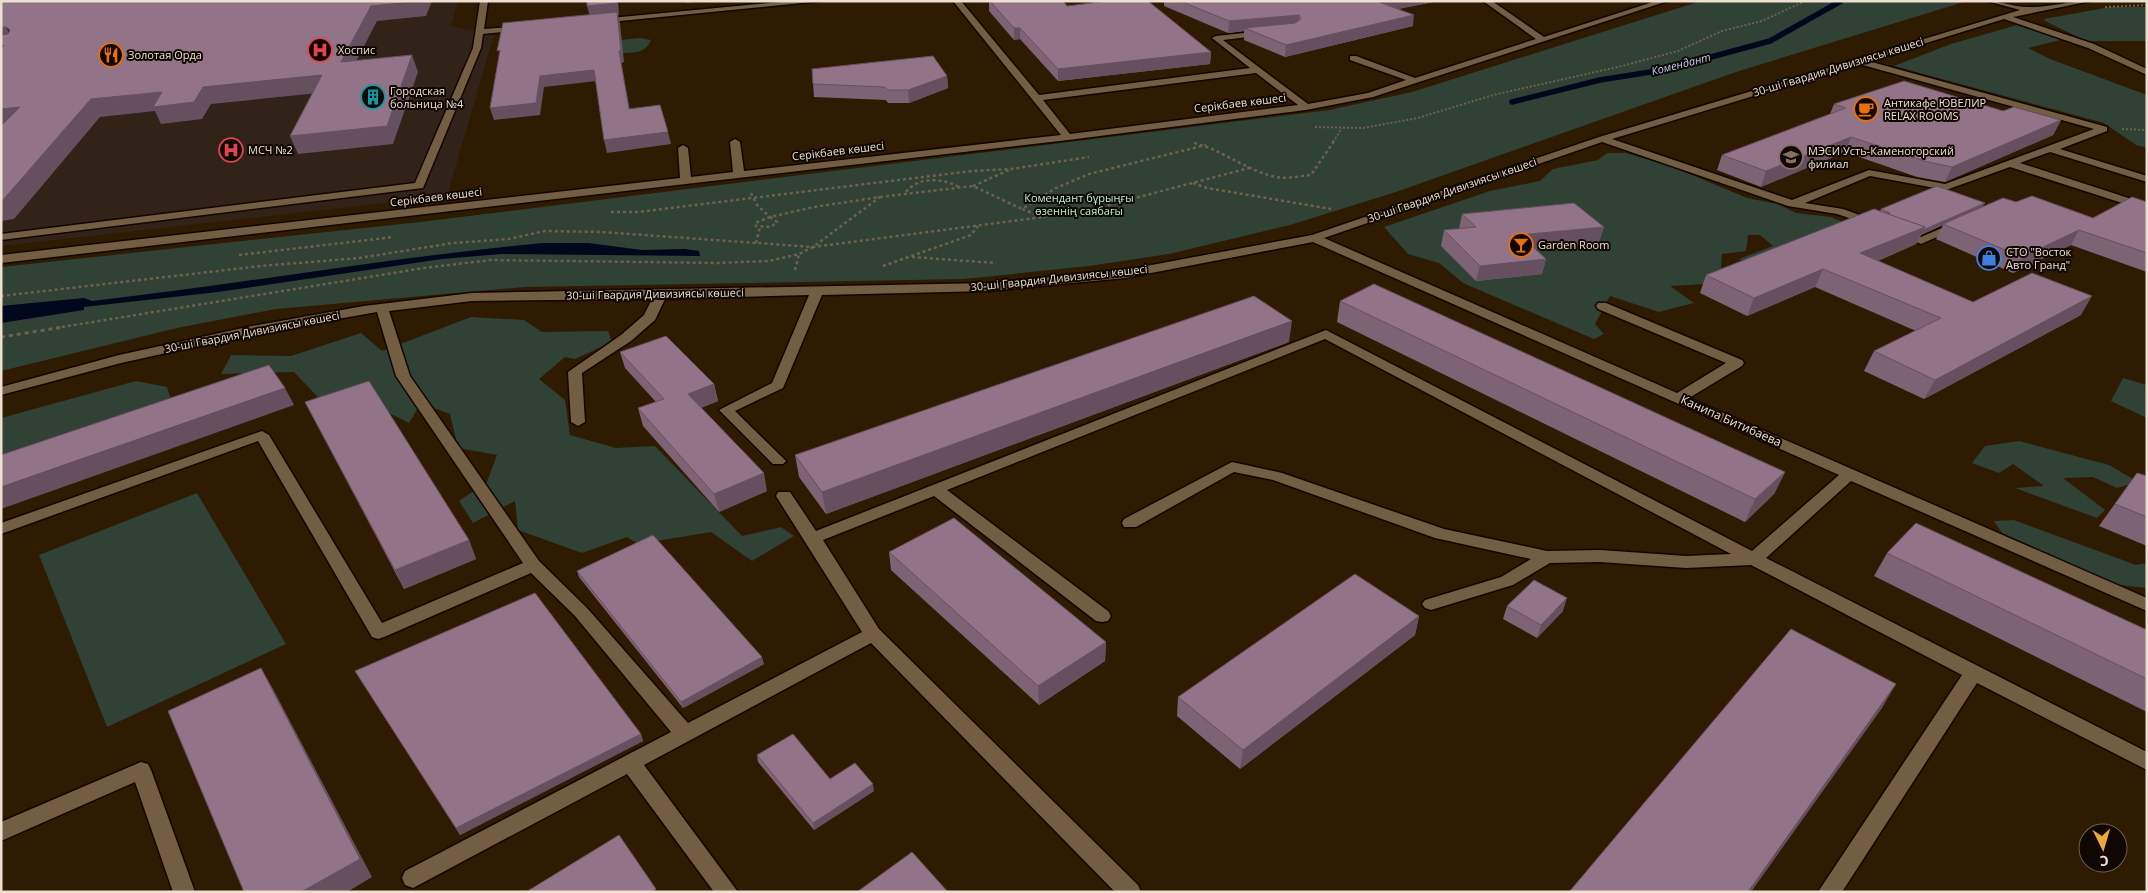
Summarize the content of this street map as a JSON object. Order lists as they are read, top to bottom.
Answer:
{
  "streets": {
    "street": ["30-ші Гвардия Дивизиясы көшесі", "Серікбаев көшесі", "Канипа Битибаева"]
  },
  "crossings": [
    ["30-ші Гвардия Дивизиясы көшесі", "Канипа Битибаева"]
  ],
  "water": ["Комендант"],
  "parks": ["Комендант бұрыңғы өзеннің саябағы"],
  "places": {
    "hospital": ["Хоспис", "МСЧ №2"],
    "restaurant": ["Золотая Орда"],
    "building": ["Городская больница №4"],
    "cafe": ["Антикафе ЮВЕЛИР RELAX ROOMS"],
    "school or university": ["МЭСИ Усть-Каменогорский филиал"],
    "bar": ["Garden Room"],
    "shop": ["СТО \"Восток Авто Гранд\""]
  },
  "north": "bottom"
}
